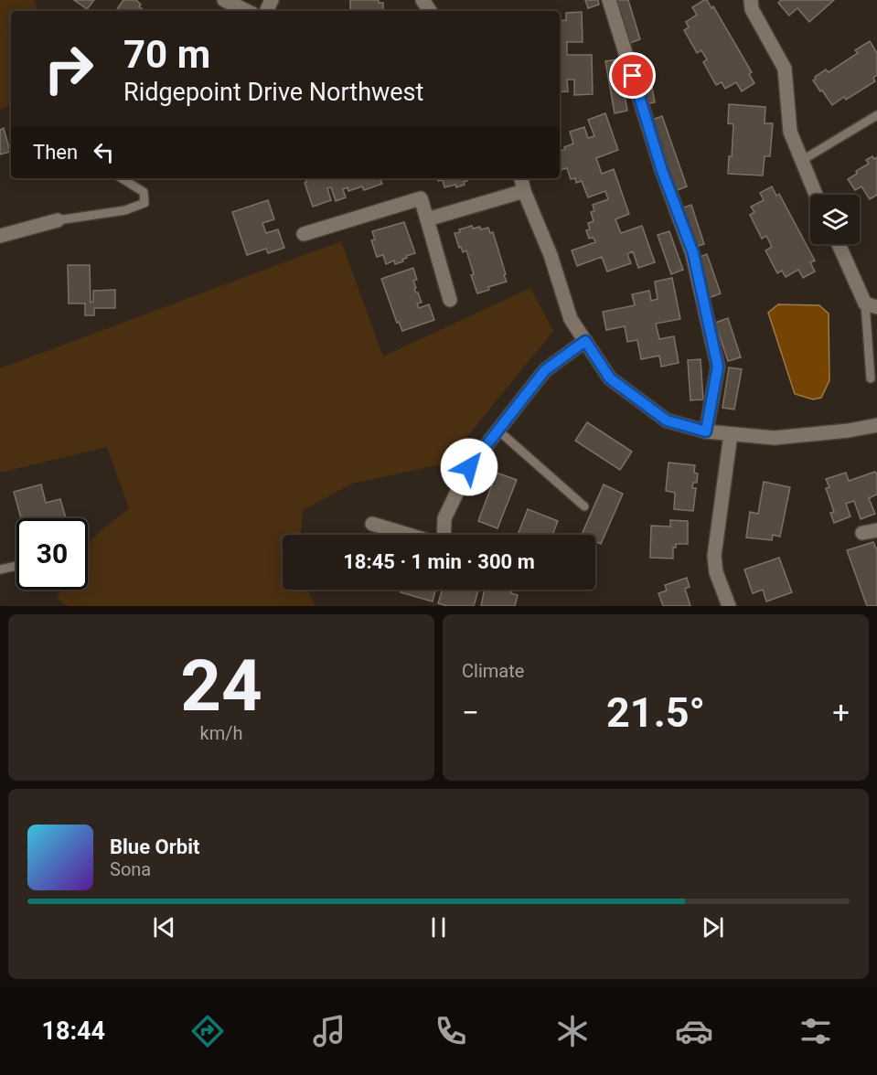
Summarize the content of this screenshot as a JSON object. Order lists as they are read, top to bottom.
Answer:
{
  "page": {
    "turn": ["70 m", "Ridgepoint Drive Northwest"],
    "then": "Then",
    "limit": "30",
    "trip": "18:45 · 1 min · 300 m",
    "tile": [
      ["24", "km/h"],
      "Climate"
    ],
    "heat": ["−", "21.5°", "+"],
    "song": ["Blue Orbit", "Sona"],
    "tabs": "18:44"
  }
}
